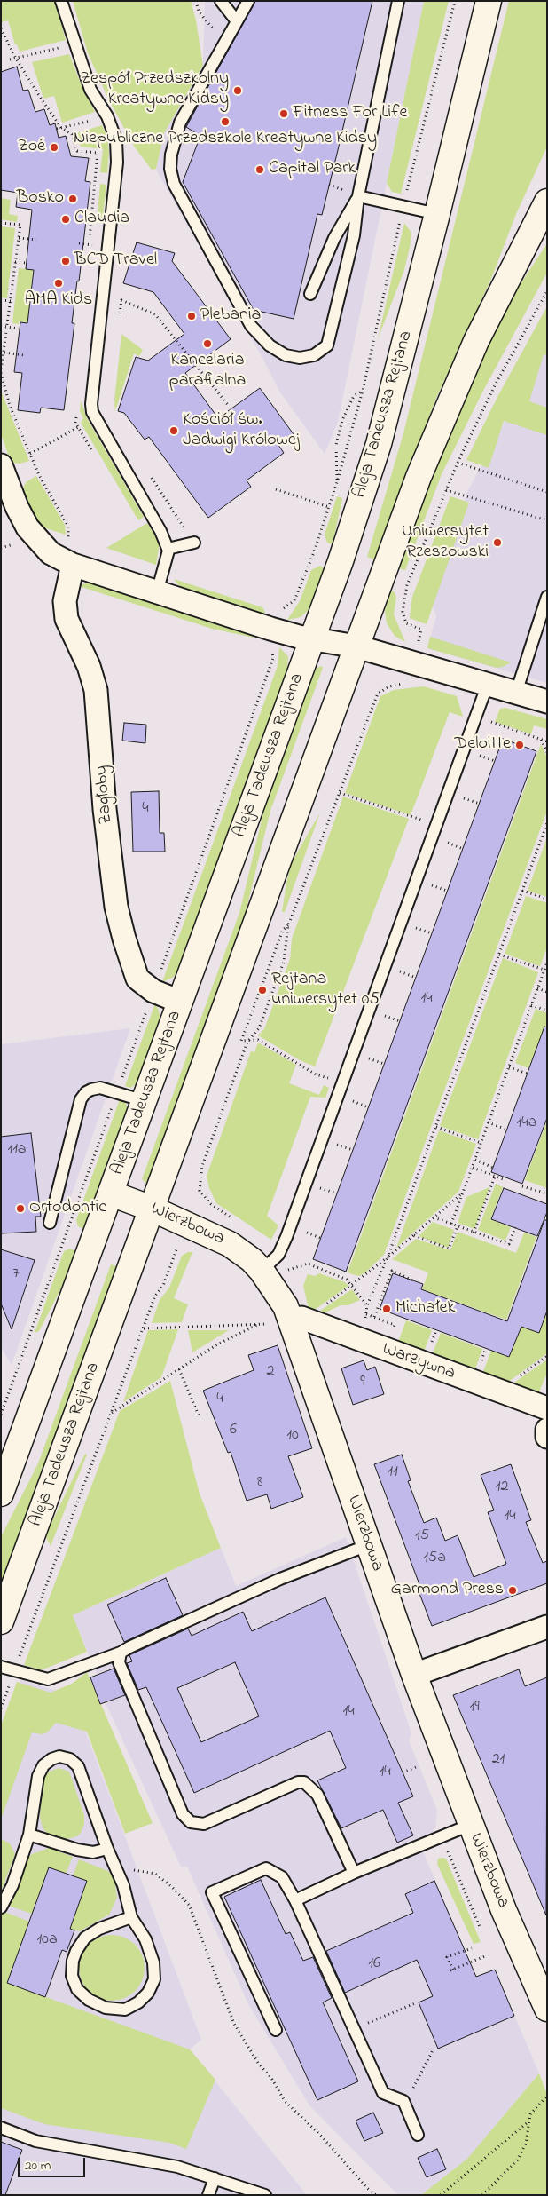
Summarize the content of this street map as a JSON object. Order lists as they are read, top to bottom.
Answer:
{
  "streets": {
    "main road": ["Aleja Tadeusza Rejtana", "Wierzbowa"],
    "street": ["Zagłoby", "Warzywna"]
  },
  "crossings": [
    ["Aleja Tadeusza Rejtana", "Zagłoby"],
    ["Aleja Tadeusza Rejtana", "Wierzbowa"],
    ["Wierzbowa", "Warzywna"]
  ],
  "places": [
    "Zespół Przedszkolny Kreatywne Kidsy",
    "Fitness For Life",
    "Niepubliczne Przedszkole Kreatywne Kidsy",
    "Zoé",
    "Capital Park",
    "Bosko",
    "Claudia",
    "BCD Travel",
    "AMA Kids",
    "Plebania",
    "Kancelaria parafialna",
    "Kościół św. Jadwigi Królowej",
    "Uniwersytet Rzeszowski",
    "Deloitte",
    "Rejtana uniwersytet 05",
    "Ortodontic",
    "Michałek",
    "Garmond Press"
  ],
  "house_numbers": [
    "4",
    "14",
    "14a",
    "11a",
    "7",
    "2",
    "9",
    "4",
    "6",
    "10",
    "11",
    "8",
    "12",
    "14",
    "15",
    "15a",
    "19",
    "14",
    "21",
    "14",
    "10a",
    "16"
  ],
  "scale_bar": "20 m"
}
